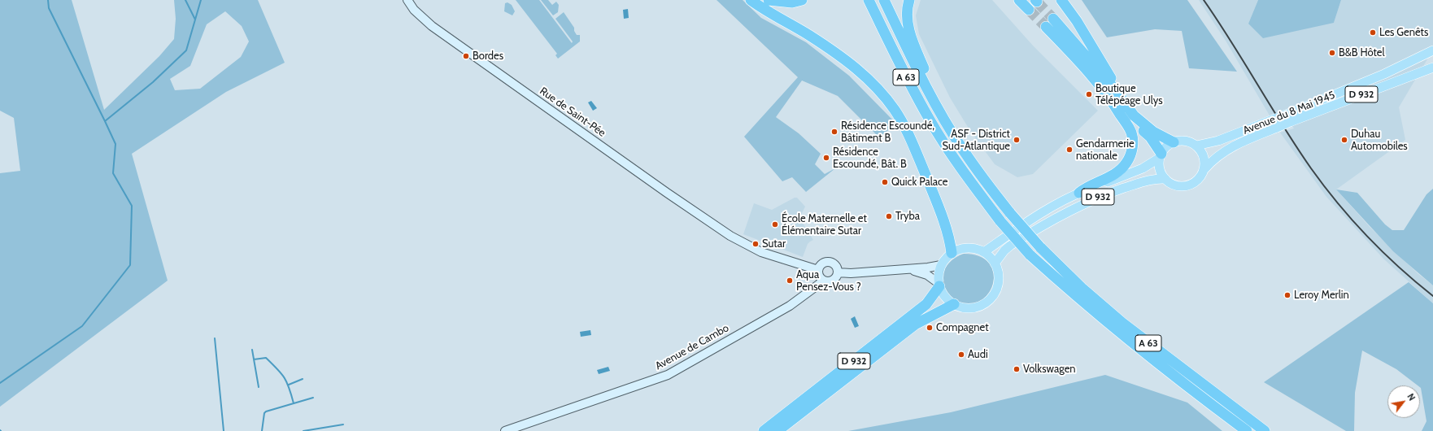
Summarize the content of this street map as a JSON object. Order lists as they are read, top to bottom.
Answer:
{
  "streets": {
    "highway": ["A 63", "D 932"],
    "main road": ["Rue de Saint-Pée", "Avenue du 8 Mai 1945", "Avenue de Cambo"]
  },
  "crossings": [
    ["D 932", "Avenue du 8 Mai 1945"],
    ["Rue de Saint-Pée", "Avenue de Cambo"]
  ],
  "places": [
    "Les Genêts",
    "B&B Hôtel",
    "Bordes",
    "Boutique Télépéage Ulys",
    "Résidence Escoundé, Bâtiment B",
    "ASF - District Sud-Atlantique",
    "Duhau Automobiles",
    "Gendarmerie nationale",
    "Résidence Escoundé, Bât. B",
    "Quick Palace",
    "Tryba",
    "École Maternelle et Élémentaire Sutar",
    "Sutar",
    "Aqua Pensez-Vous ?",
    "Leroy Merlin",
    "Compagnet",
    "Audi",
    "Volkswagen"
  ],
  "north": "top right"
}
